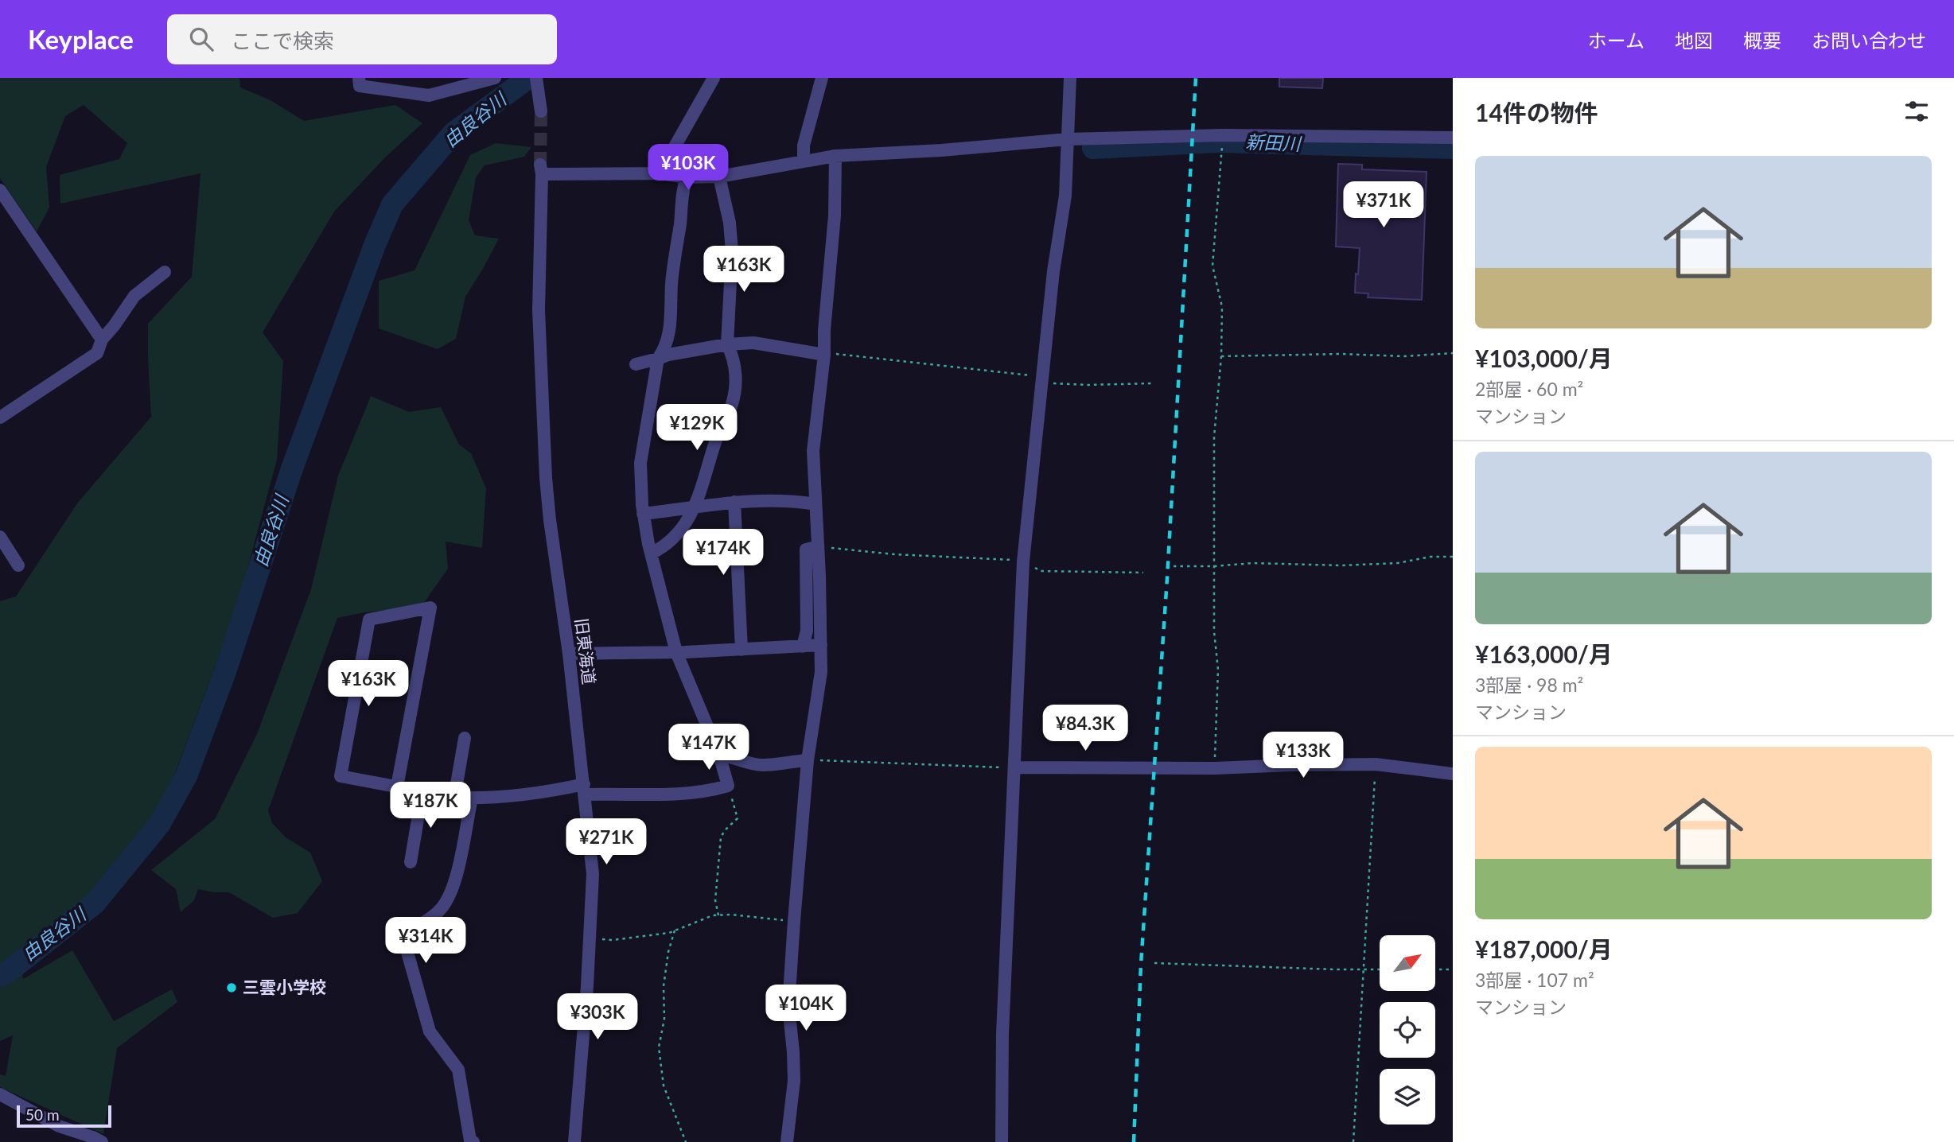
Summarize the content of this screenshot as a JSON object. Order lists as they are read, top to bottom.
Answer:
{
  "streets": {
    "street": ["旧東海道"]
  },
  "water": ["由良谷川", "新田川"],
  "places": ["三雲小学校"],
  "scale_bar": "50 m",
  "north": "top right",
  "page": {
    "header": "Keyplace",
    "search": "ここで検索",
    "nav": [
      "ホーム",
      "地図",
      "概要",
      "お問い合わせ"
    ],
    "heading": "14件の物件",
    "price": [
      "¥103K",
      "¥371K",
      "¥163K",
      "¥129K",
      "¥174K",
      "¥163K",
      "¥84.3K",
      "¥147K",
      "¥133K",
      "¥187K",
      "¥271K",
      "¥314K",
      "¥104K",
      "¥303K"
    ],
    "list": [
      {
        "name": "¥103,000/月",
        "note": "2部屋 · 60 m² · マンション"
      },
      {
        "name": "¥163,000/月",
        "note": "3部屋 · 98 m² · マンション"
      },
      {
        "name": "¥187,000/月",
        "note": "3部屋 · 107 m² · マンション"
      }
    ],
    "scale": "50 m"
  }
}
